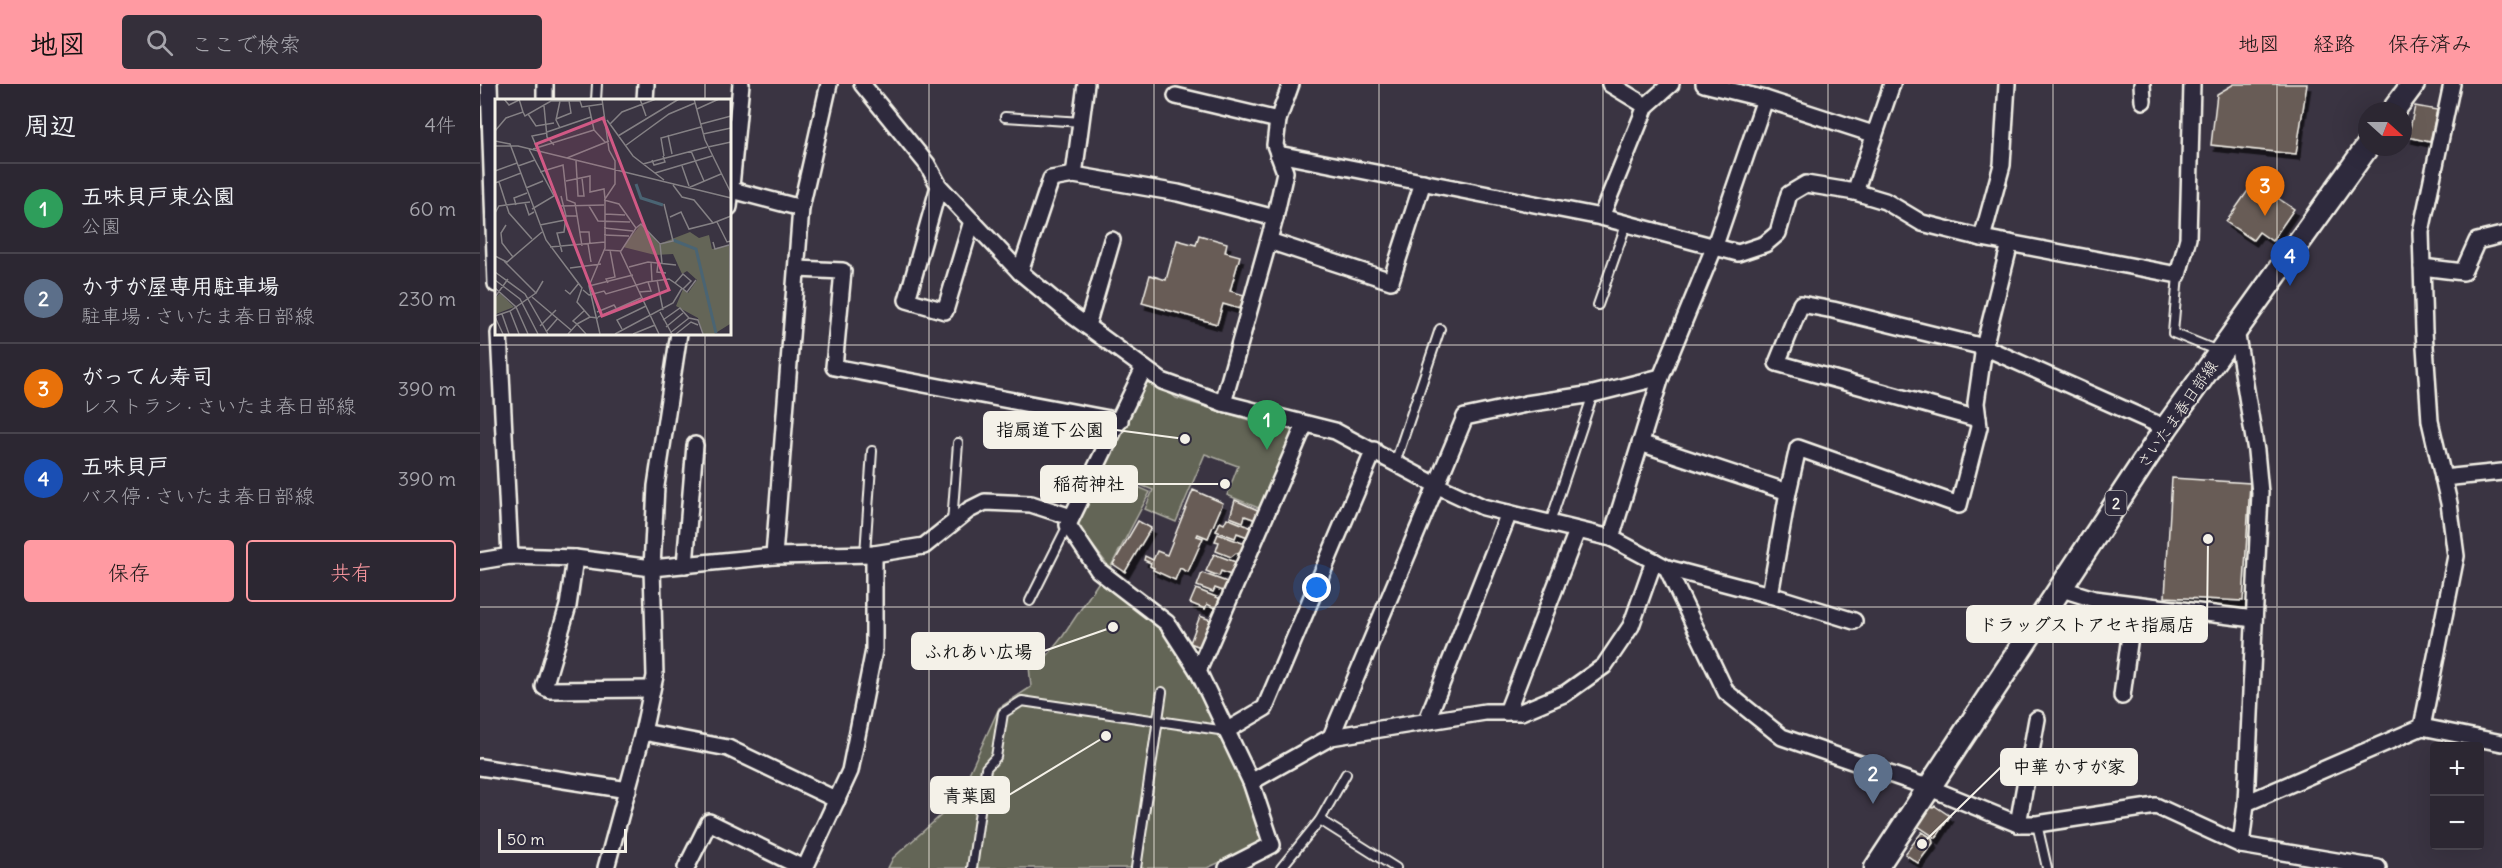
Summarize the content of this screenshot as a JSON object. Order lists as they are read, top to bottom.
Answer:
{
  "streets": {
    "main road": ["さいたま春日部線", "2"]
  },
  "places": [
    "指扇道下公園",
    "稲荷神社",
    "ドラッグストアセキ指扇店",
    "ふれあい広場",
    "青葉園",
    "中華 かすが家"
  ],
  "scale_bar": "50 m",
  "north": "right",
  "page": {
    "header": "地図",
    "search": "ここで検索",
    "nav": ["地図", "経路", "保存済み"],
    "heading": ["周辺", "4件"],
    "list": [
      {
        "mark": "1",
        "name": "五味貝戸東公園",
        "note": "公園",
        "value": "60 m"
      },
      {
        "mark": "2",
        "name": "かすが屋専用駐車場",
        "note": "駐車場 · さいたま春日部線",
        "value": "230 m"
      },
      {
        "mark": "3",
        "name": "がってん寿司",
        "note": "レストラン · さいたま春日部線",
        "value": "390 m"
      },
      {
        "mark": "4",
        "name": "五味貝戸",
        "note": "バス停 · さいたま春日部線",
        "value": "390 m"
      }
    ],
    "pins": [
      "3",
      "4",
      "1",
      "2"
    ],
    "buttons": ["保存", "共有"],
    "map_buttons": ["+", "−"],
    "scale": "50 m"
  }
}
